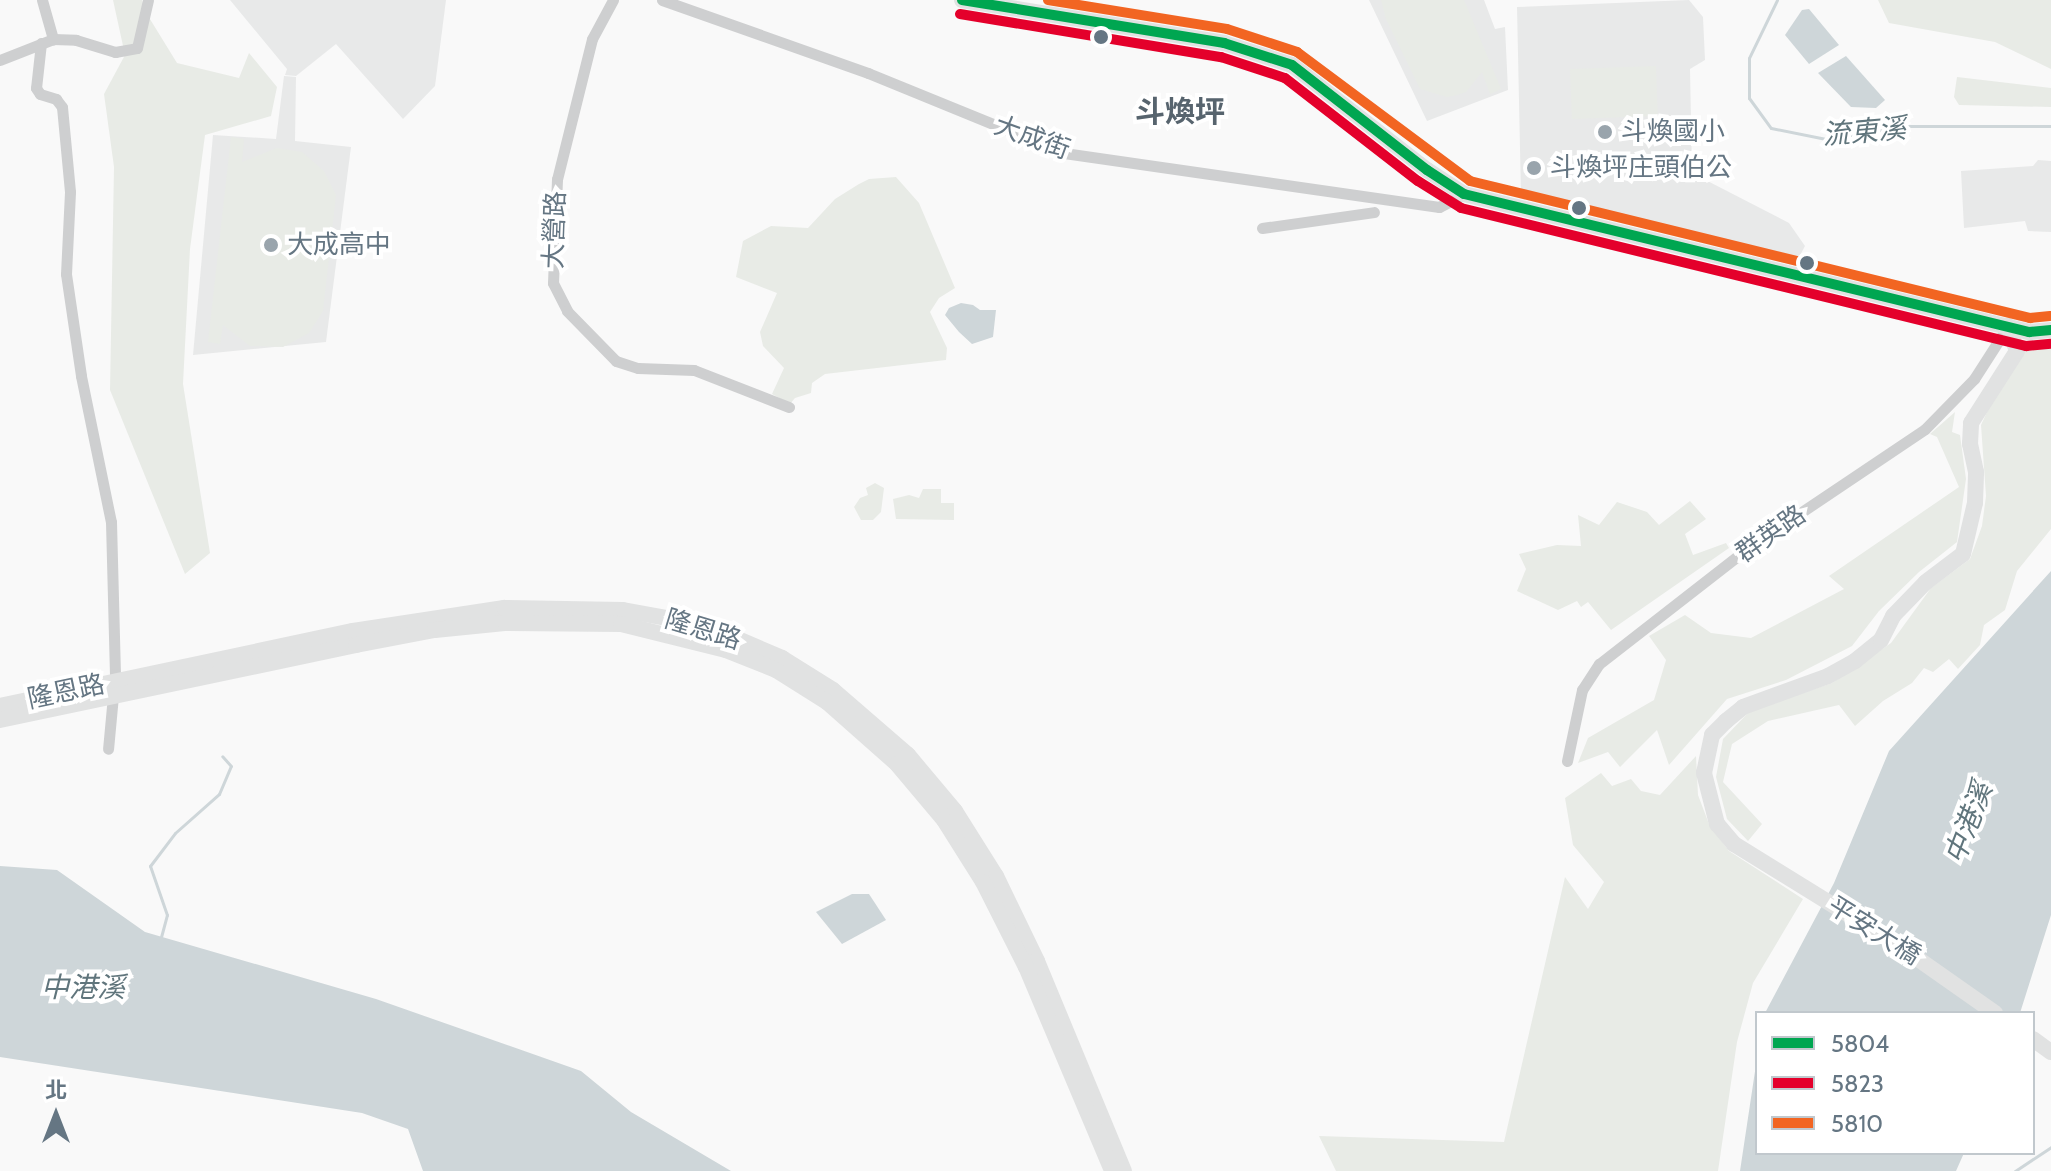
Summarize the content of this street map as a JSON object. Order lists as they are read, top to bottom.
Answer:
{
  "streets": {
    "main road": ["隆恩路", "平安大橋"],
    "street": ["大成街", "大營路", "群英路"]
  },
  "crossings": [
    ["群英路", "平安大橋"]
  ],
  "districts": ["斗煥坪"],
  "water": ["流東溪", "中港溪"],
  "places": ["斗煥國小", "斗煥坪庄頭伯公", "大成高中"],
  "lines": ["transit line 5804", "transit line 5810", "transit line 5823"],
  "legend": ["5804", "5823", "5810"],
  "north": "top"
}
